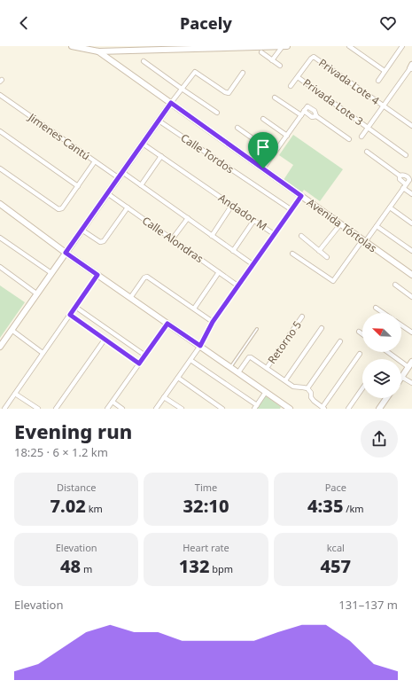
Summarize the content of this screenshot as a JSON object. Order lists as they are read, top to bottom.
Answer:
{
  "streets": {
    "street": [
      "Privada Lote 4",
      "Privada Lote 3",
      "Jimenes Cantú",
      "Calle Tordos",
      "Andador M",
      "Avenida Tórtolas",
      "Calle Alondras",
      "Retorno 5"
    ]
  },
  "crossings": [
    ["Privada Lote 4", "Privada Lote 3"]
  ],
  "north": "top left",
  "page": {
    "header": "Pacely",
    "heading": ["Evening run", "18:25 · 6 × 1.2 km"],
    "stats": [
      ["Distance", "7.02 km"],
      ["Time", "32:10"],
      ["Pace", "4:35 /km"],
      ["Elevation", "48 m"],
      ["Heart rate", "132 bpm"],
      ["kcal", "457"]
    ],
    "chart": ["Elevation", "131–137 m"]
  }
}
